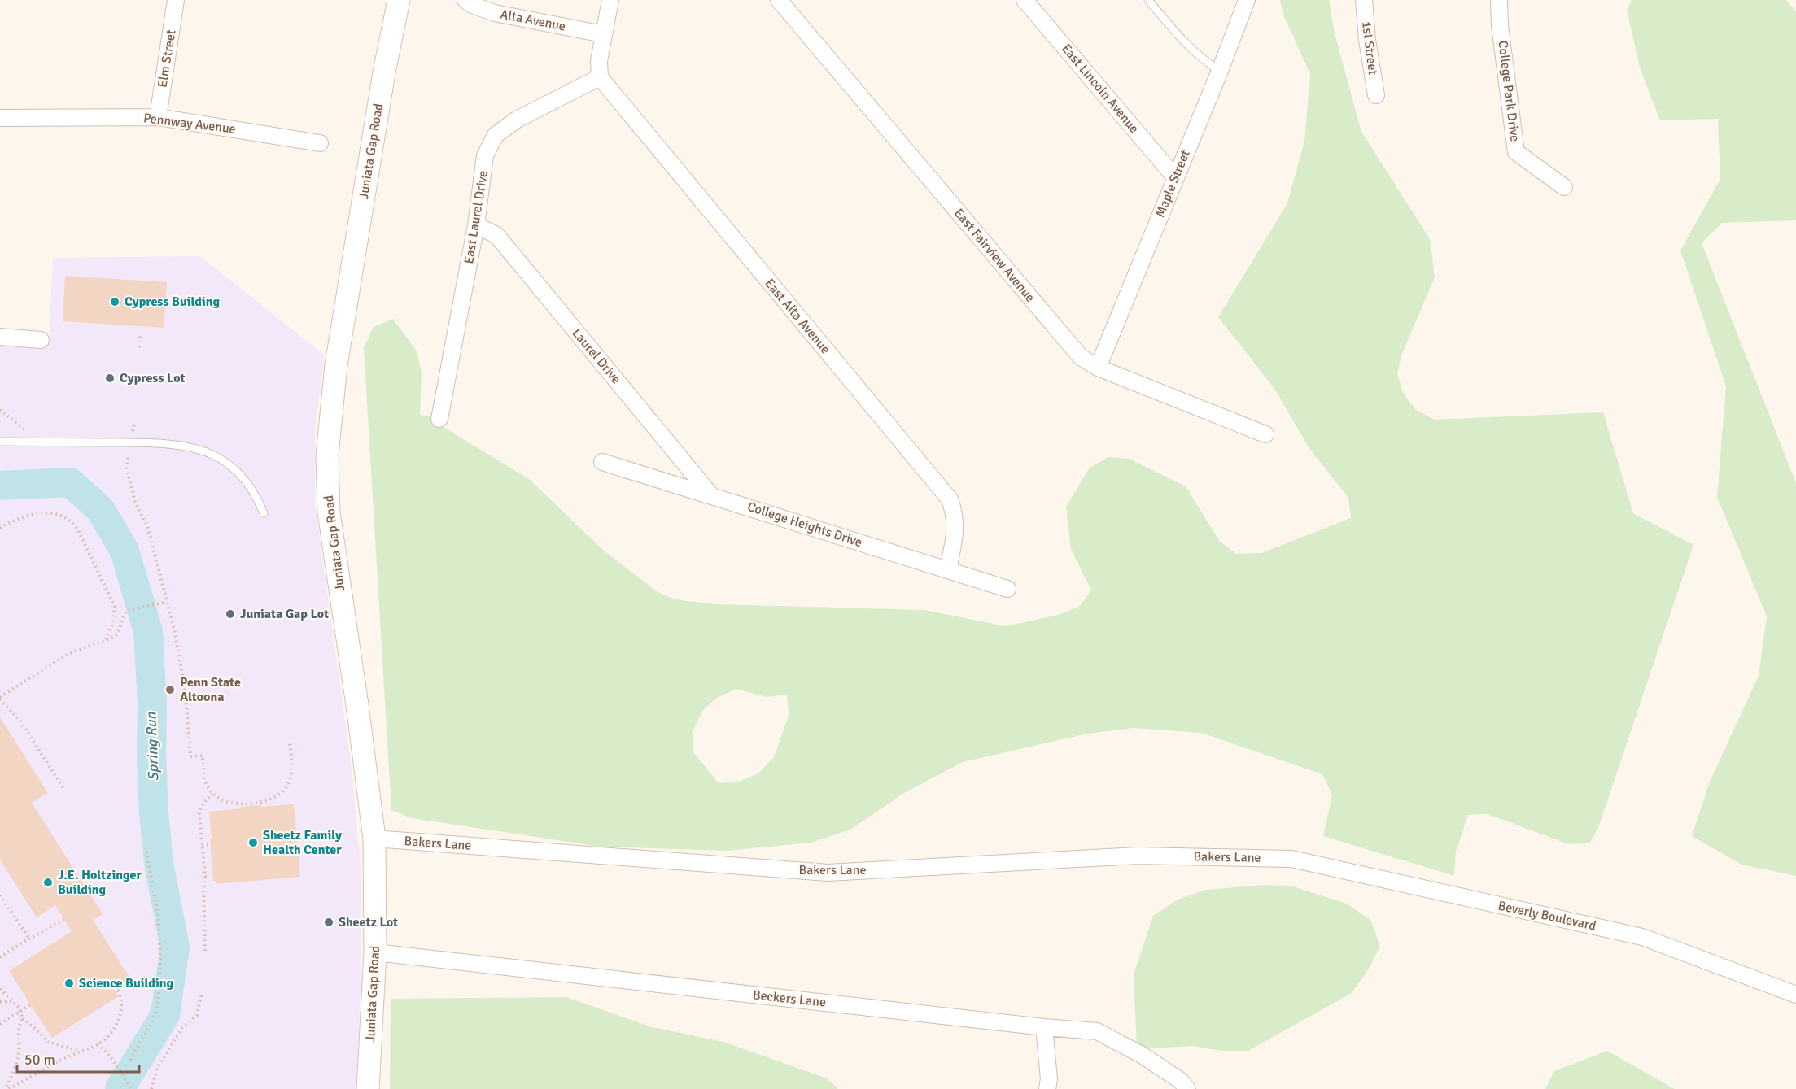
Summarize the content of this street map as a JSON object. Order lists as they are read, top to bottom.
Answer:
{
  "streets": {
    "main road": ["Juniata Gap Road"],
    "street": [
      "Alta Avenue",
      "1st Street",
      "Elm Street",
      "East Lincoln Avenue",
      "College Park Drive",
      "Pennway Avenue",
      "Maple Street",
      "East Laurel Drive",
      "East Fairview Avenue",
      "East Alta Avenue",
      "Laurel Drive",
      "College Heights Drive",
      "Bakers Lane",
      "Beverly Boulevard",
      "Beckers Lane"
    ]
  },
  "crossings": [
    ["Elm Street", "Pennway Avenue"],
    ["East Lincoln Avenue", "Maple Street"],
    ["Juniata Gap Road", "Bakers Lane"],
    ["Juniata Gap Road", "Beckers Lane"],
    ["Maple Street", "East Fairview Avenue"],
    ["East Laurel Drive", "East Alta Avenue"],
    ["East Laurel Drive", "Laurel Drive"],
    ["East Alta Avenue", "College Heights Drive"],
    ["Laurel Drive", "College Heights Drive"],
    ["Bakers Lane", "Beverly Boulevard"]
  ],
  "water": ["Spring Run"],
  "places": [
    "Cypress Building",
    "Cypress Lot",
    "Juniata Gap Lot",
    "Penn State Altoona",
    "Sheetz Family Health Center",
    "J.E. Holtzinger Building",
    "Sheetz Lot",
    "Science Building"
  ],
  "scale_bar": "50 m"
}
